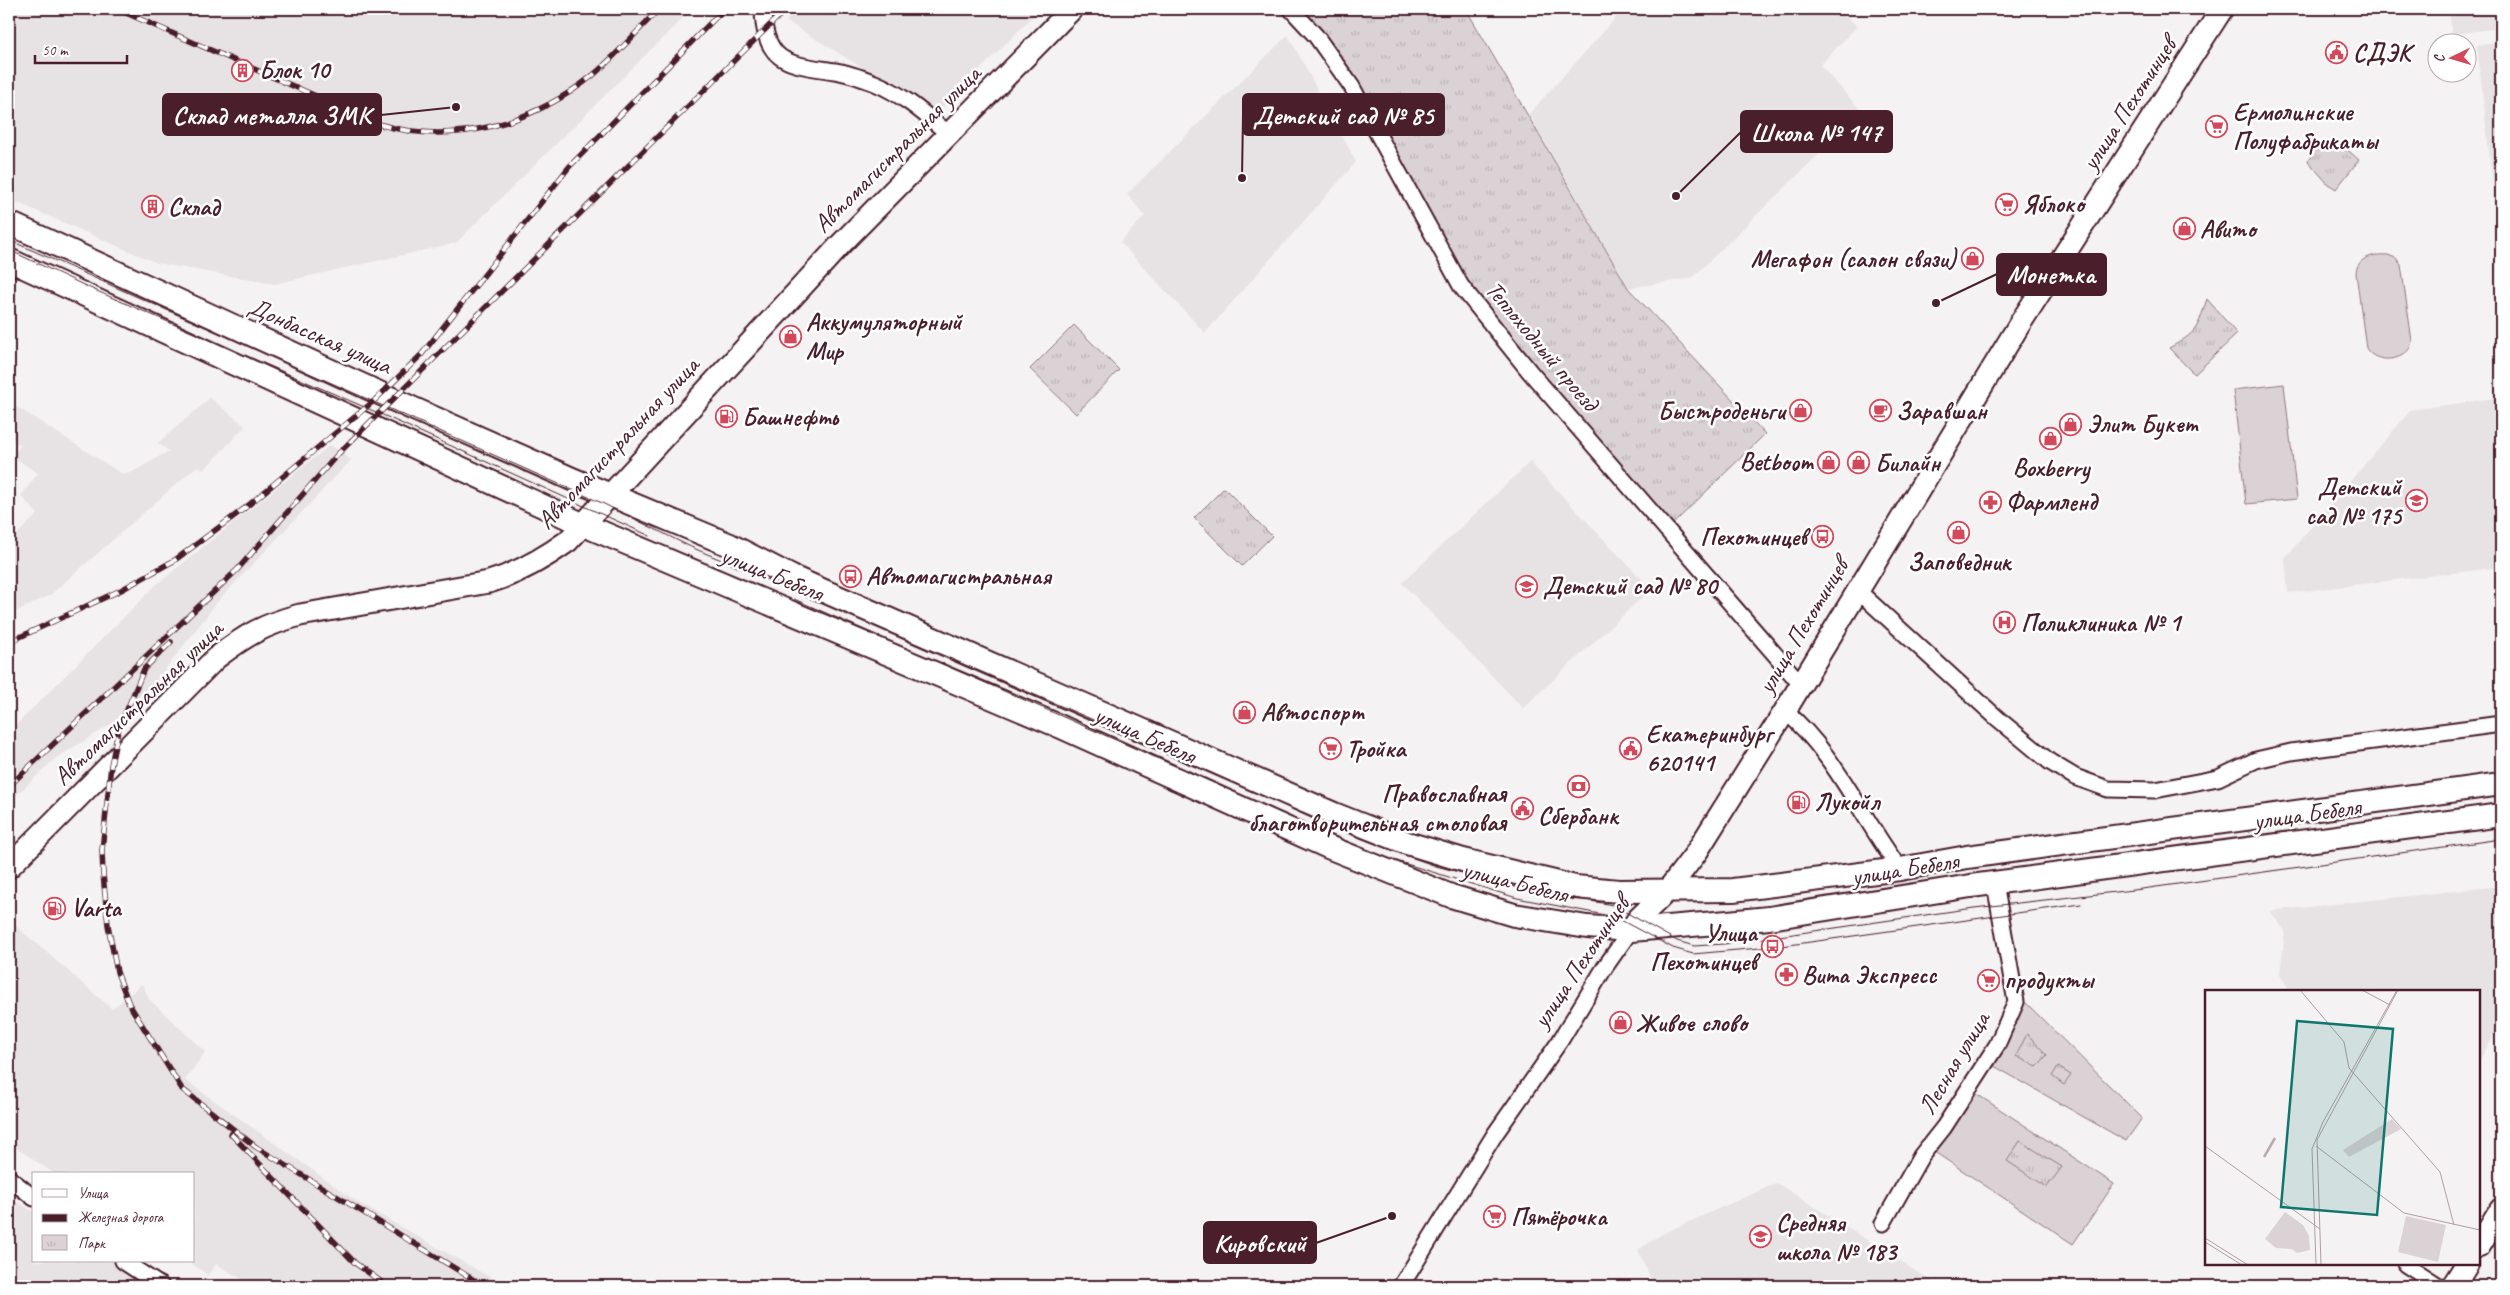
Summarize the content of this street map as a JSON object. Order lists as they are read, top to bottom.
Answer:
{
  "streets": {
    "main road": [
      "улица Пехотинцев",
      "Автомагистральная улица",
      "Донбасская улица",
      "улица Бебеля"
    ],
    "street": ["Теплоходный проезд", "Лесная улица"]
  },
  "crossings": [
    ["улица Пехотинцев", "Теплоходный проезд"],
    ["улица Пехотинцев", "улица Бебеля"],
    ["Автомагистральная улица", "Донбасская улица"],
    ["Автомагистральная улица", "улица Бебеля"],
    ["Донбасская улица", "улица Бебеля"],
    ["улица Бебеля", "Лесная улица"]
  ],
  "places": {
    "public building": ["СДЭК", "Екатеринбург 620141", "Православная благотворительная столовая"],
    "building": ["Блок 10", "Склад"],
    "other": [
      "Склад металла ЗМК",
      "Детский сад № 85",
      "Школа № 147",
      "Монетка",
      "Кировский"
    ],
    "supermarket": [
      "Ермолинские Полуфабрикаты",
      "Яблоко",
      "Тройка",
      "продукты",
      "Пятёрочка"
    ],
    "shop": [
      "Авито",
      "Мегафон (салон связи)",
      "Аккумуляторный Мир",
      "Быстроденьги",
      "Элит Букет",
      "Boxberry",
      "Betboom",
      "Билайн",
      "Заповедник",
      "Автоспорт",
      "Живое слово"
    ],
    "cafe": ["Заравшан"],
    "fuel station": ["Башнефть", "Лукойл", "Varta"],
    "school or university": ["Детский сад № 175", "Детский сад № 80", "Средняя школа № 183"],
    "pharmacy": ["Фармленд", "Вита Экспресс"],
    "bus stop": ["Пехотинцев", "Автомагистральная", "Улица Пехотинцев"],
    "hospital": ["Поликлиника № 1"],
    "bank": ["Сбербанк"]
  },
  "legend": ["Улица", "Железная дорога", "Парк"],
  "scale_bar": "50 m",
  "north": "left"
}
